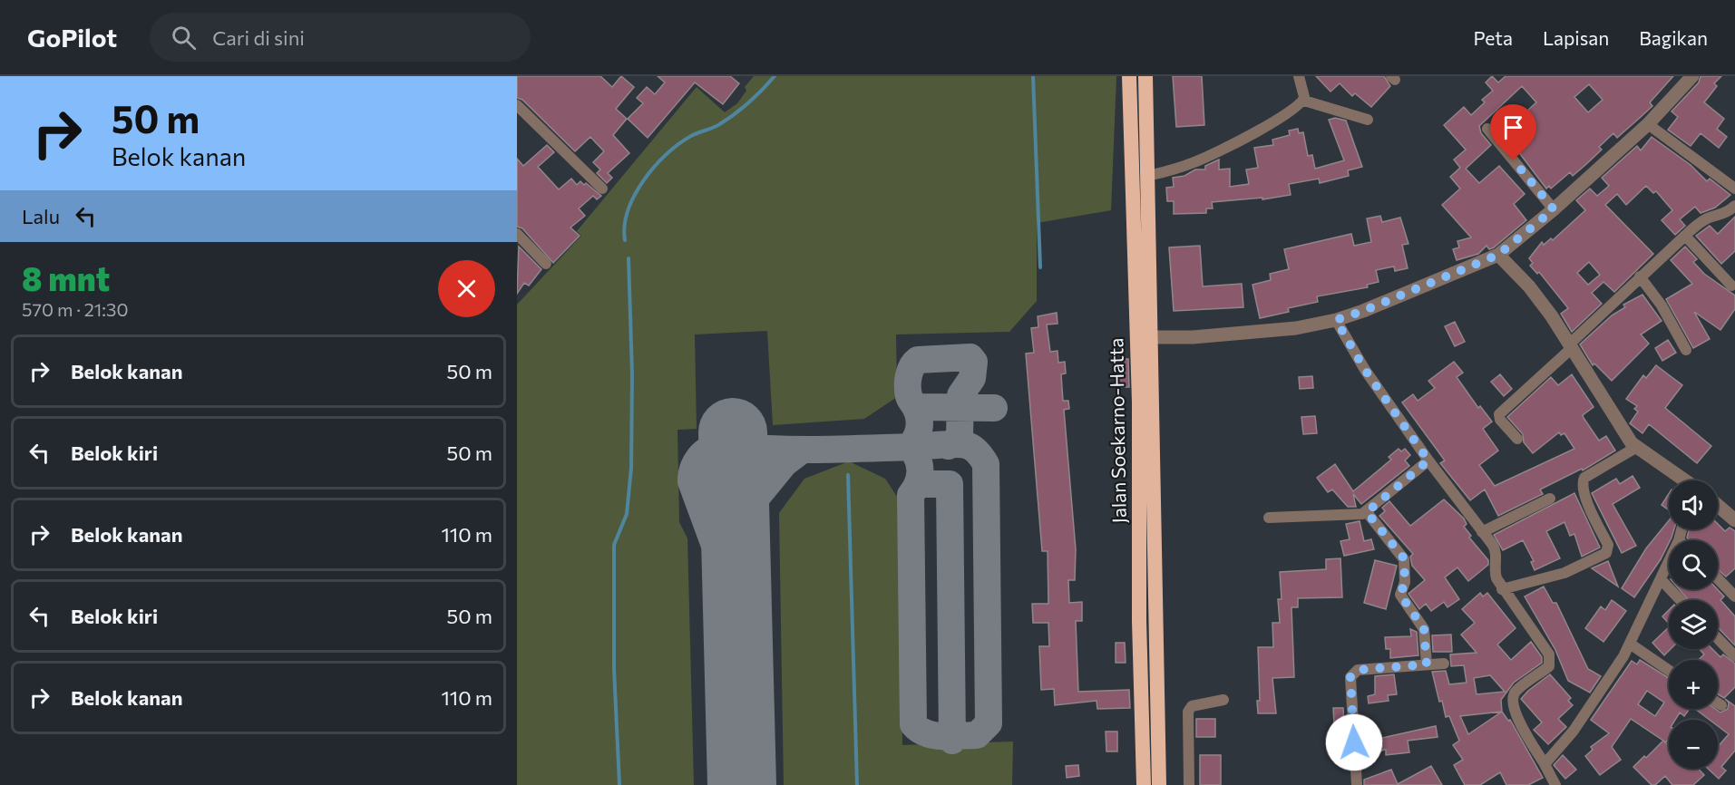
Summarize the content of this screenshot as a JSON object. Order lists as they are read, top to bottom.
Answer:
{
  "streets": {
    "highway": ["Jalan Soekarno-Hatta"]
  },
  "page": {
    "header": "GoPilot",
    "search": "Cari di sini",
    "nav": ["Peta", "Lapisan", "Bagikan"],
    "turn": ["50 m", "Belok kanan"],
    "then": "Lalu",
    "heading": ["8 mnt", "570 m · 21:30"],
    "list": [
      {
        "name": "Belok kanan",
        "value": "50 m"
      },
      {
        "name": "Belok kiri",
        "value": "50 m"
      },
      {
        "name": "Belok kanan",
        "value": "110 m"
      },
      {
        "name": "Belok kiri",
        "value": "50 m"
      },
      {
        "name": "Belok kanan",
        "value": "110 m"
      }
    ],
    "map_buttons": ["+", "−"]
  }
}
